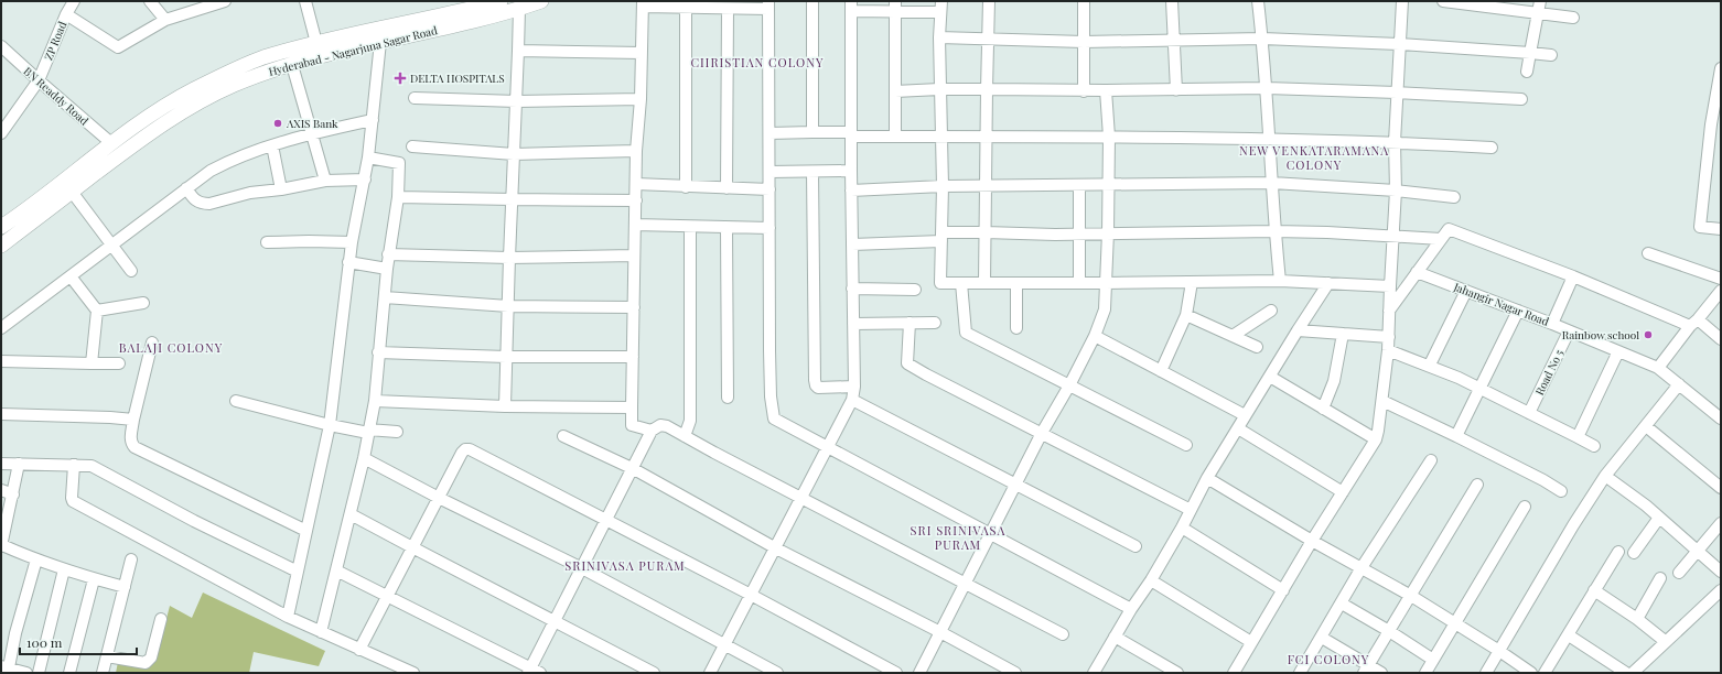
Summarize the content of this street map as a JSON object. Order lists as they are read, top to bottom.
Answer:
{
  "streets": {
    "main road": ["Hyderabad - Nagarjuna Sagar Road"],
    "street": [
      "ZP Road",
      "BN Readdy Road",
      "Jahangir Nagar Road",
      "Road No 5"
    ]
  },
  "crossings": [
    ["ZP Road", "BN Readdy Road"],
    ["Hyderabad - Nagarjuna Sagar Road", "BN Readdy Road"],
    ["Jahangir Nagar Road", "Road No 5"]
  ],
  "districts": [
    "CHRISTIAN COLONY",
    "NEW VENKATARAMANA COLONY",
    "BALAJI COLONY",
    "SRI SRINIVASA PURAM",
    "SRINIVASA PURAM",
    "FCI COLONY"
  ],
  "places": {
    "health": ["DELTA HOSPITALS"],
    "other": ["AXIS Bank", "Rainbow school"]
  },
  "scale_bar": "100 m"
}
